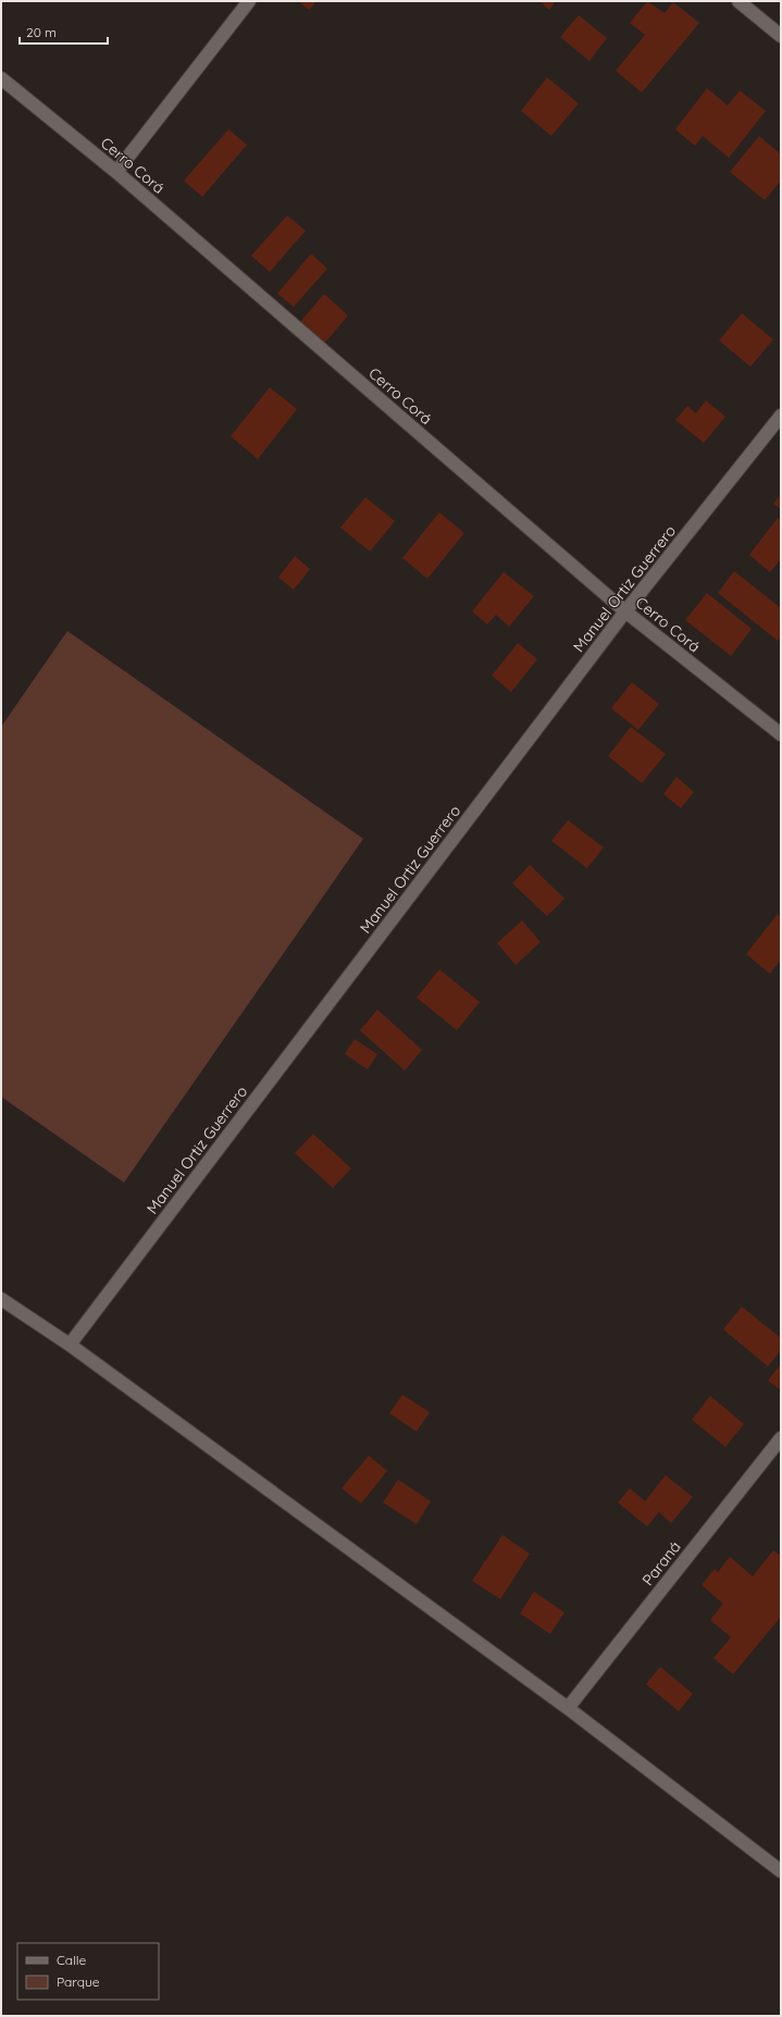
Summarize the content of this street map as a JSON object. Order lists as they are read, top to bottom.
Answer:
{
  "streets": {
    "street": ["Cerro Corá", "Manuel Ortiz Guerrero", "Paraná"]
  },
  "crossings": [
    ["Cerro Corá", "Manuel Ortiz Guerrero"]
  ],
  "legend": ["Calle", "Parque"],
  "scale_bar": "20 m"
}
